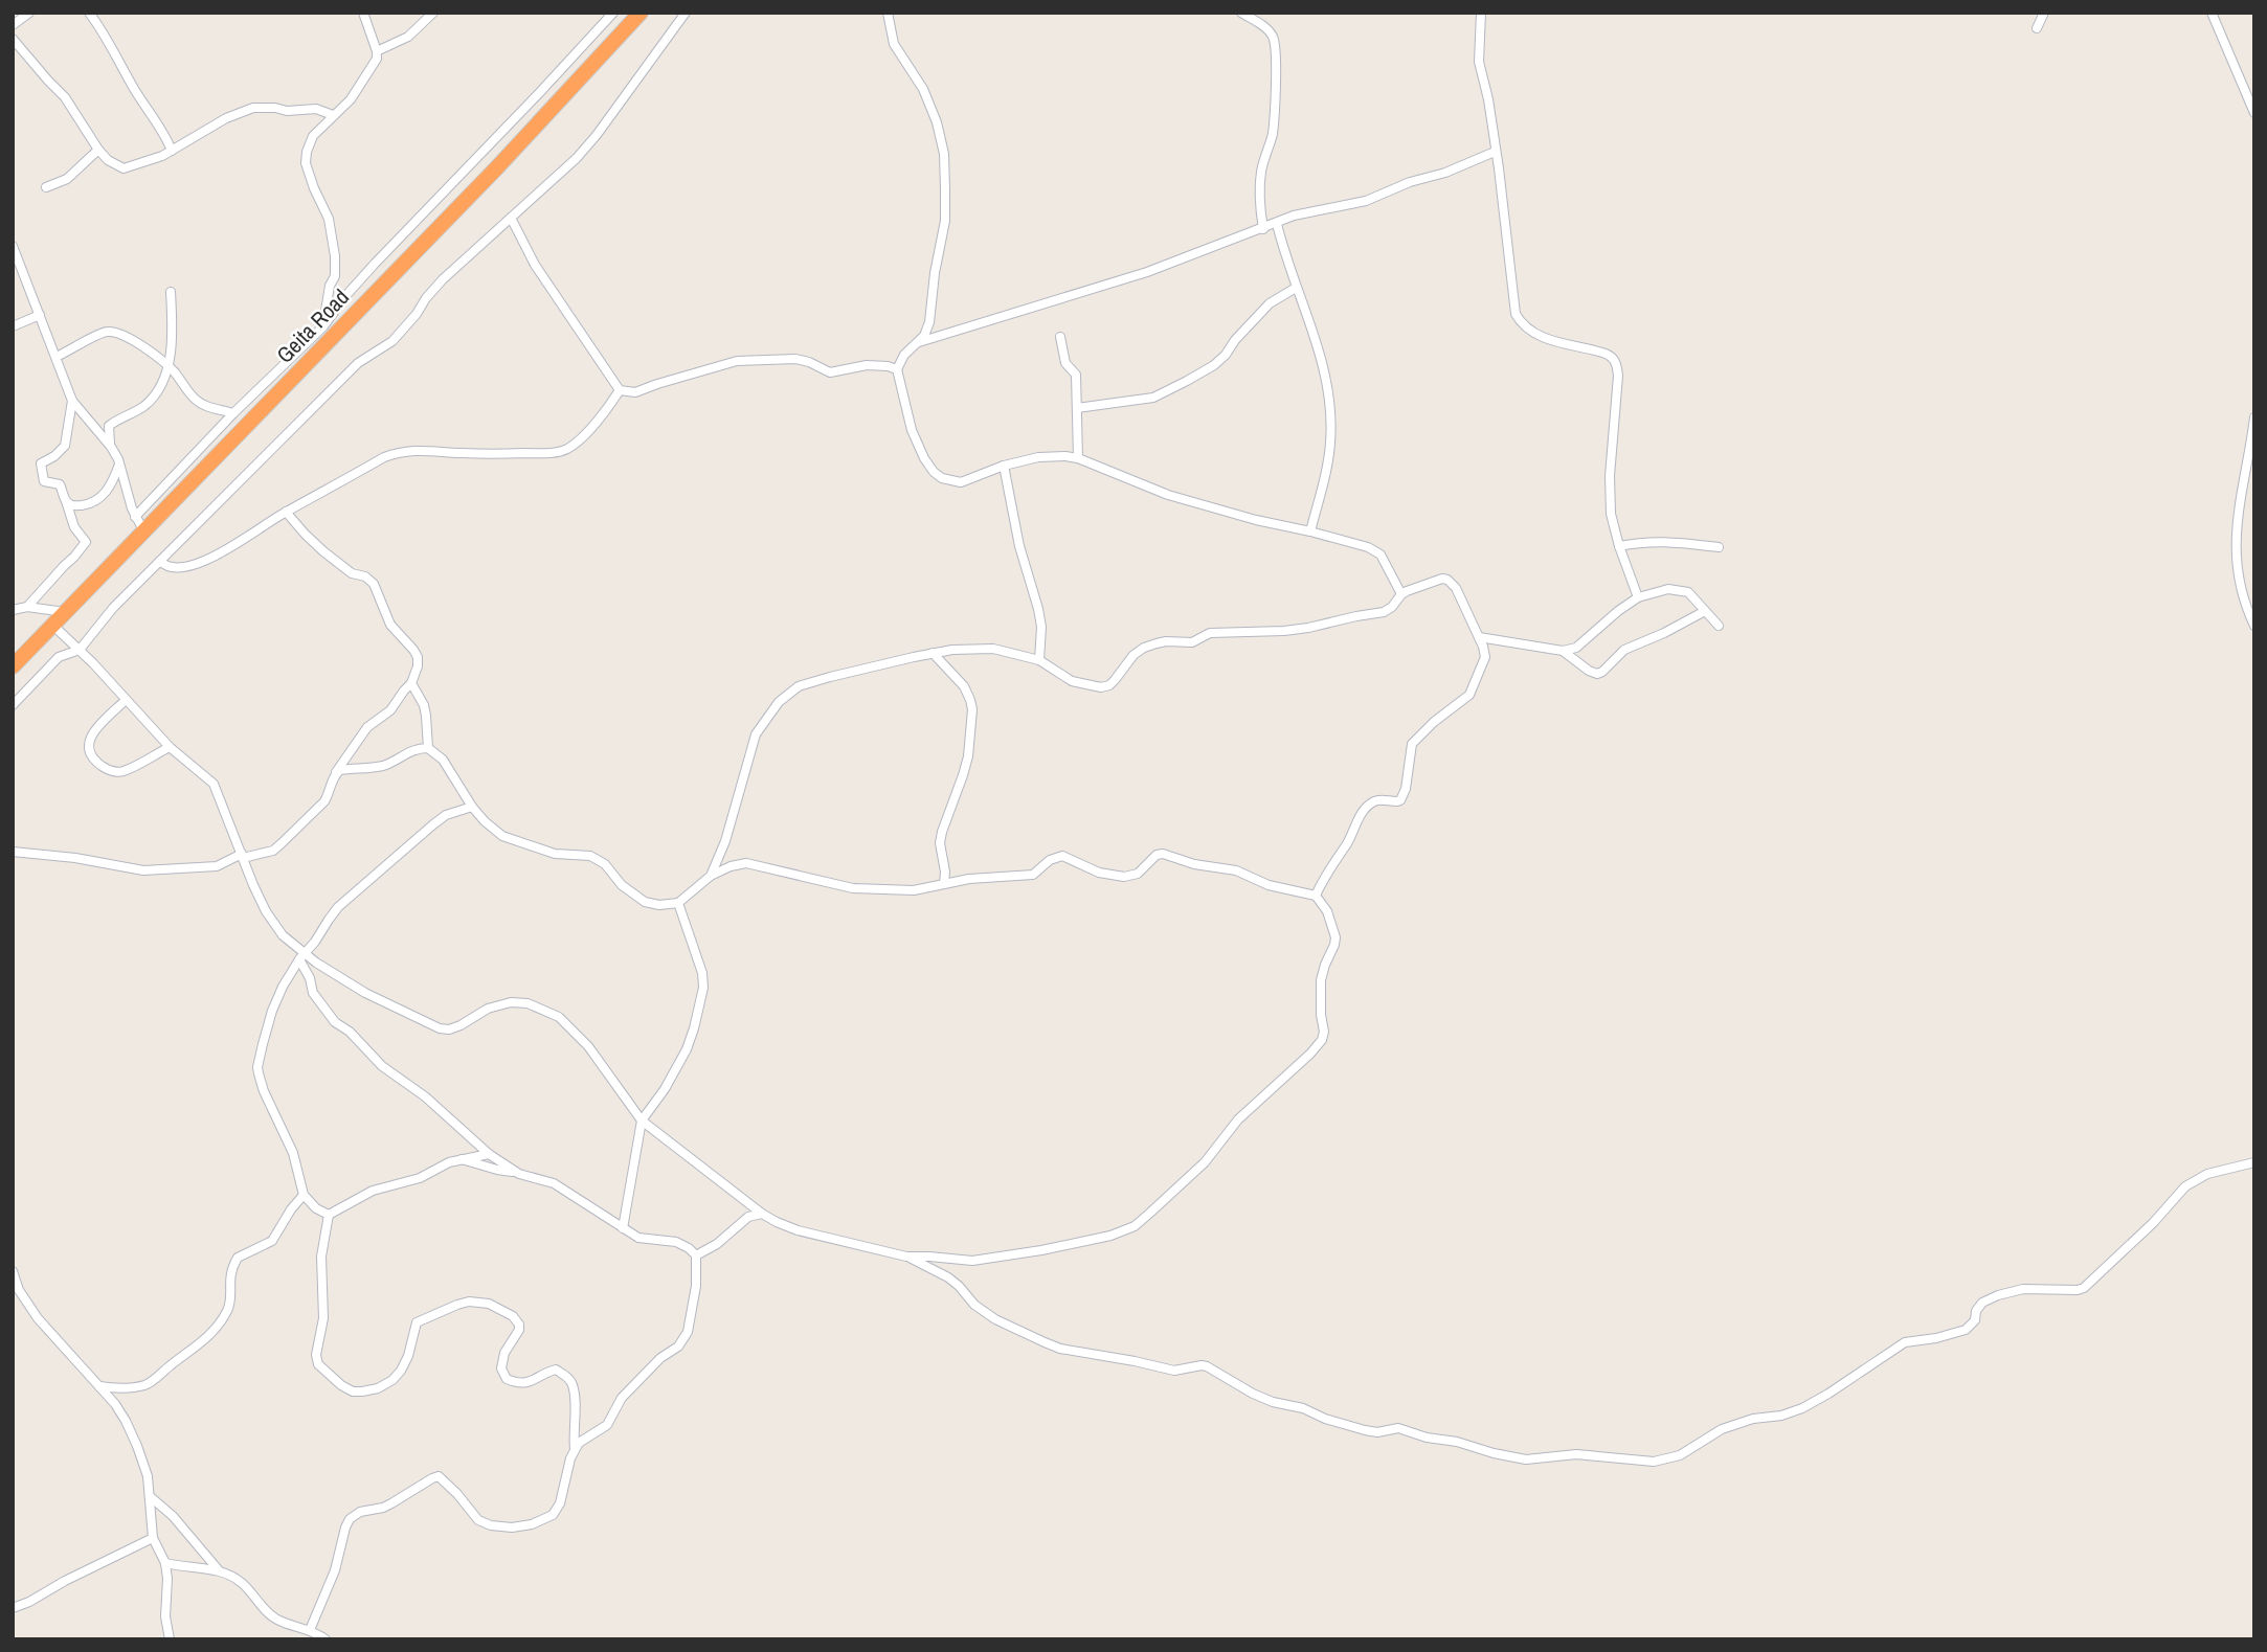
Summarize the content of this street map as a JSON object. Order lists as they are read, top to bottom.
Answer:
{
  "streets": {
    "highway": ["Geita Road"]
  }
}
